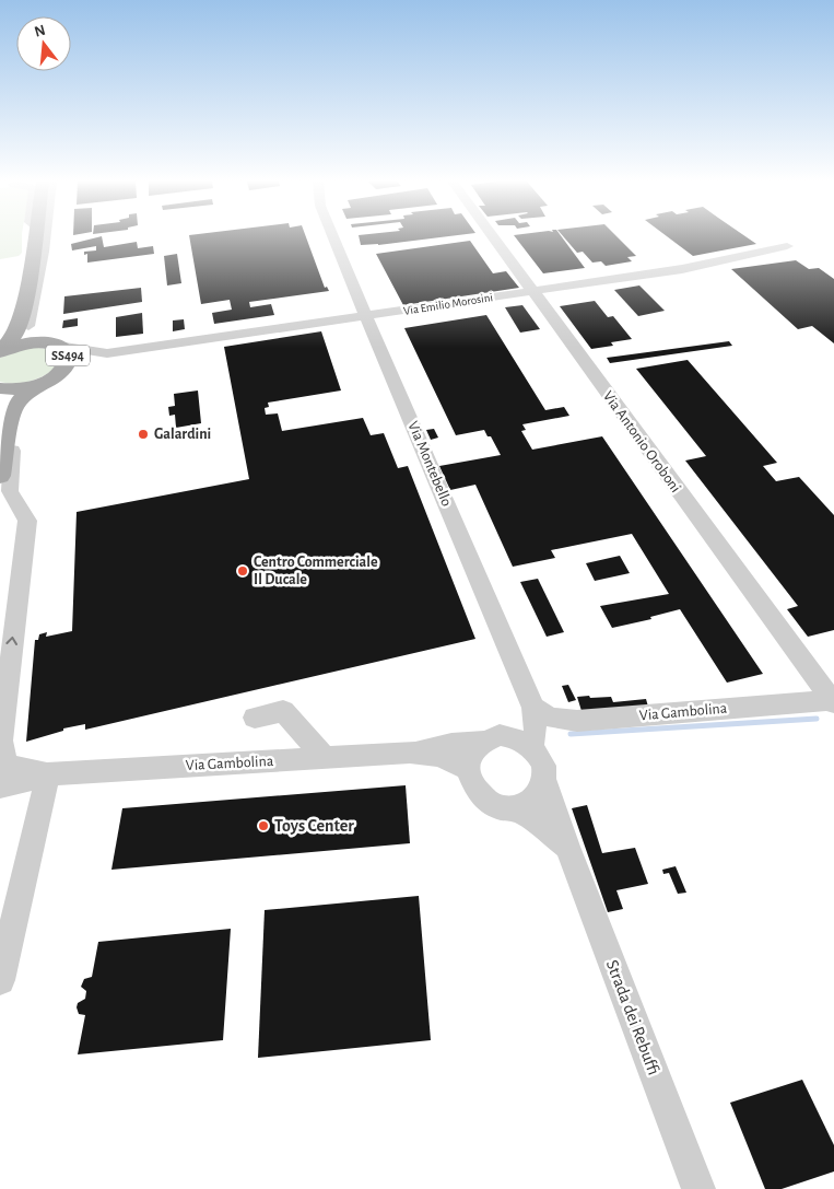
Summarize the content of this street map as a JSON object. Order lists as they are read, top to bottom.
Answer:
{
  "streets": {
    "main road": ["SS494"],
    "street": [
      "Via Emilio Morosini",
      "Via Antonio Oroboni",
      "Via Montebello",
      "Via Gambolina",
      "Strada dei Rebuffi"
    ]
  },
  "crossings": [
    ["Via Emilio Morosini", "SS494"],
    ["Via Emilio Morosini", "Via Antonio Oroboni"],
    ["Via Emilio Morosini", "Via Montebello"],
    ["Via Antonio Oroboni", "Via Gambolina"],
    ["Via Montebello", "Via Gambolina"]
  ],
  "places": ["Galardini", "Centro Commerciale Il Ducale", "Toys Center"],
  "north": "top"
}
